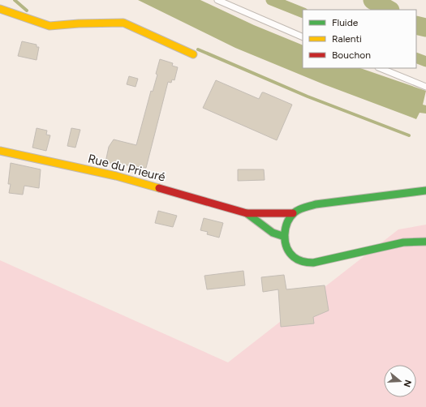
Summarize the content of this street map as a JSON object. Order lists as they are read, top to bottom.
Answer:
{
  "streets": {
    "street": ["Rue du Prieuré"]
  },
  "legend": ["Fluide", "Ralenti", "Bouchon"],
  "north": "right"
}
